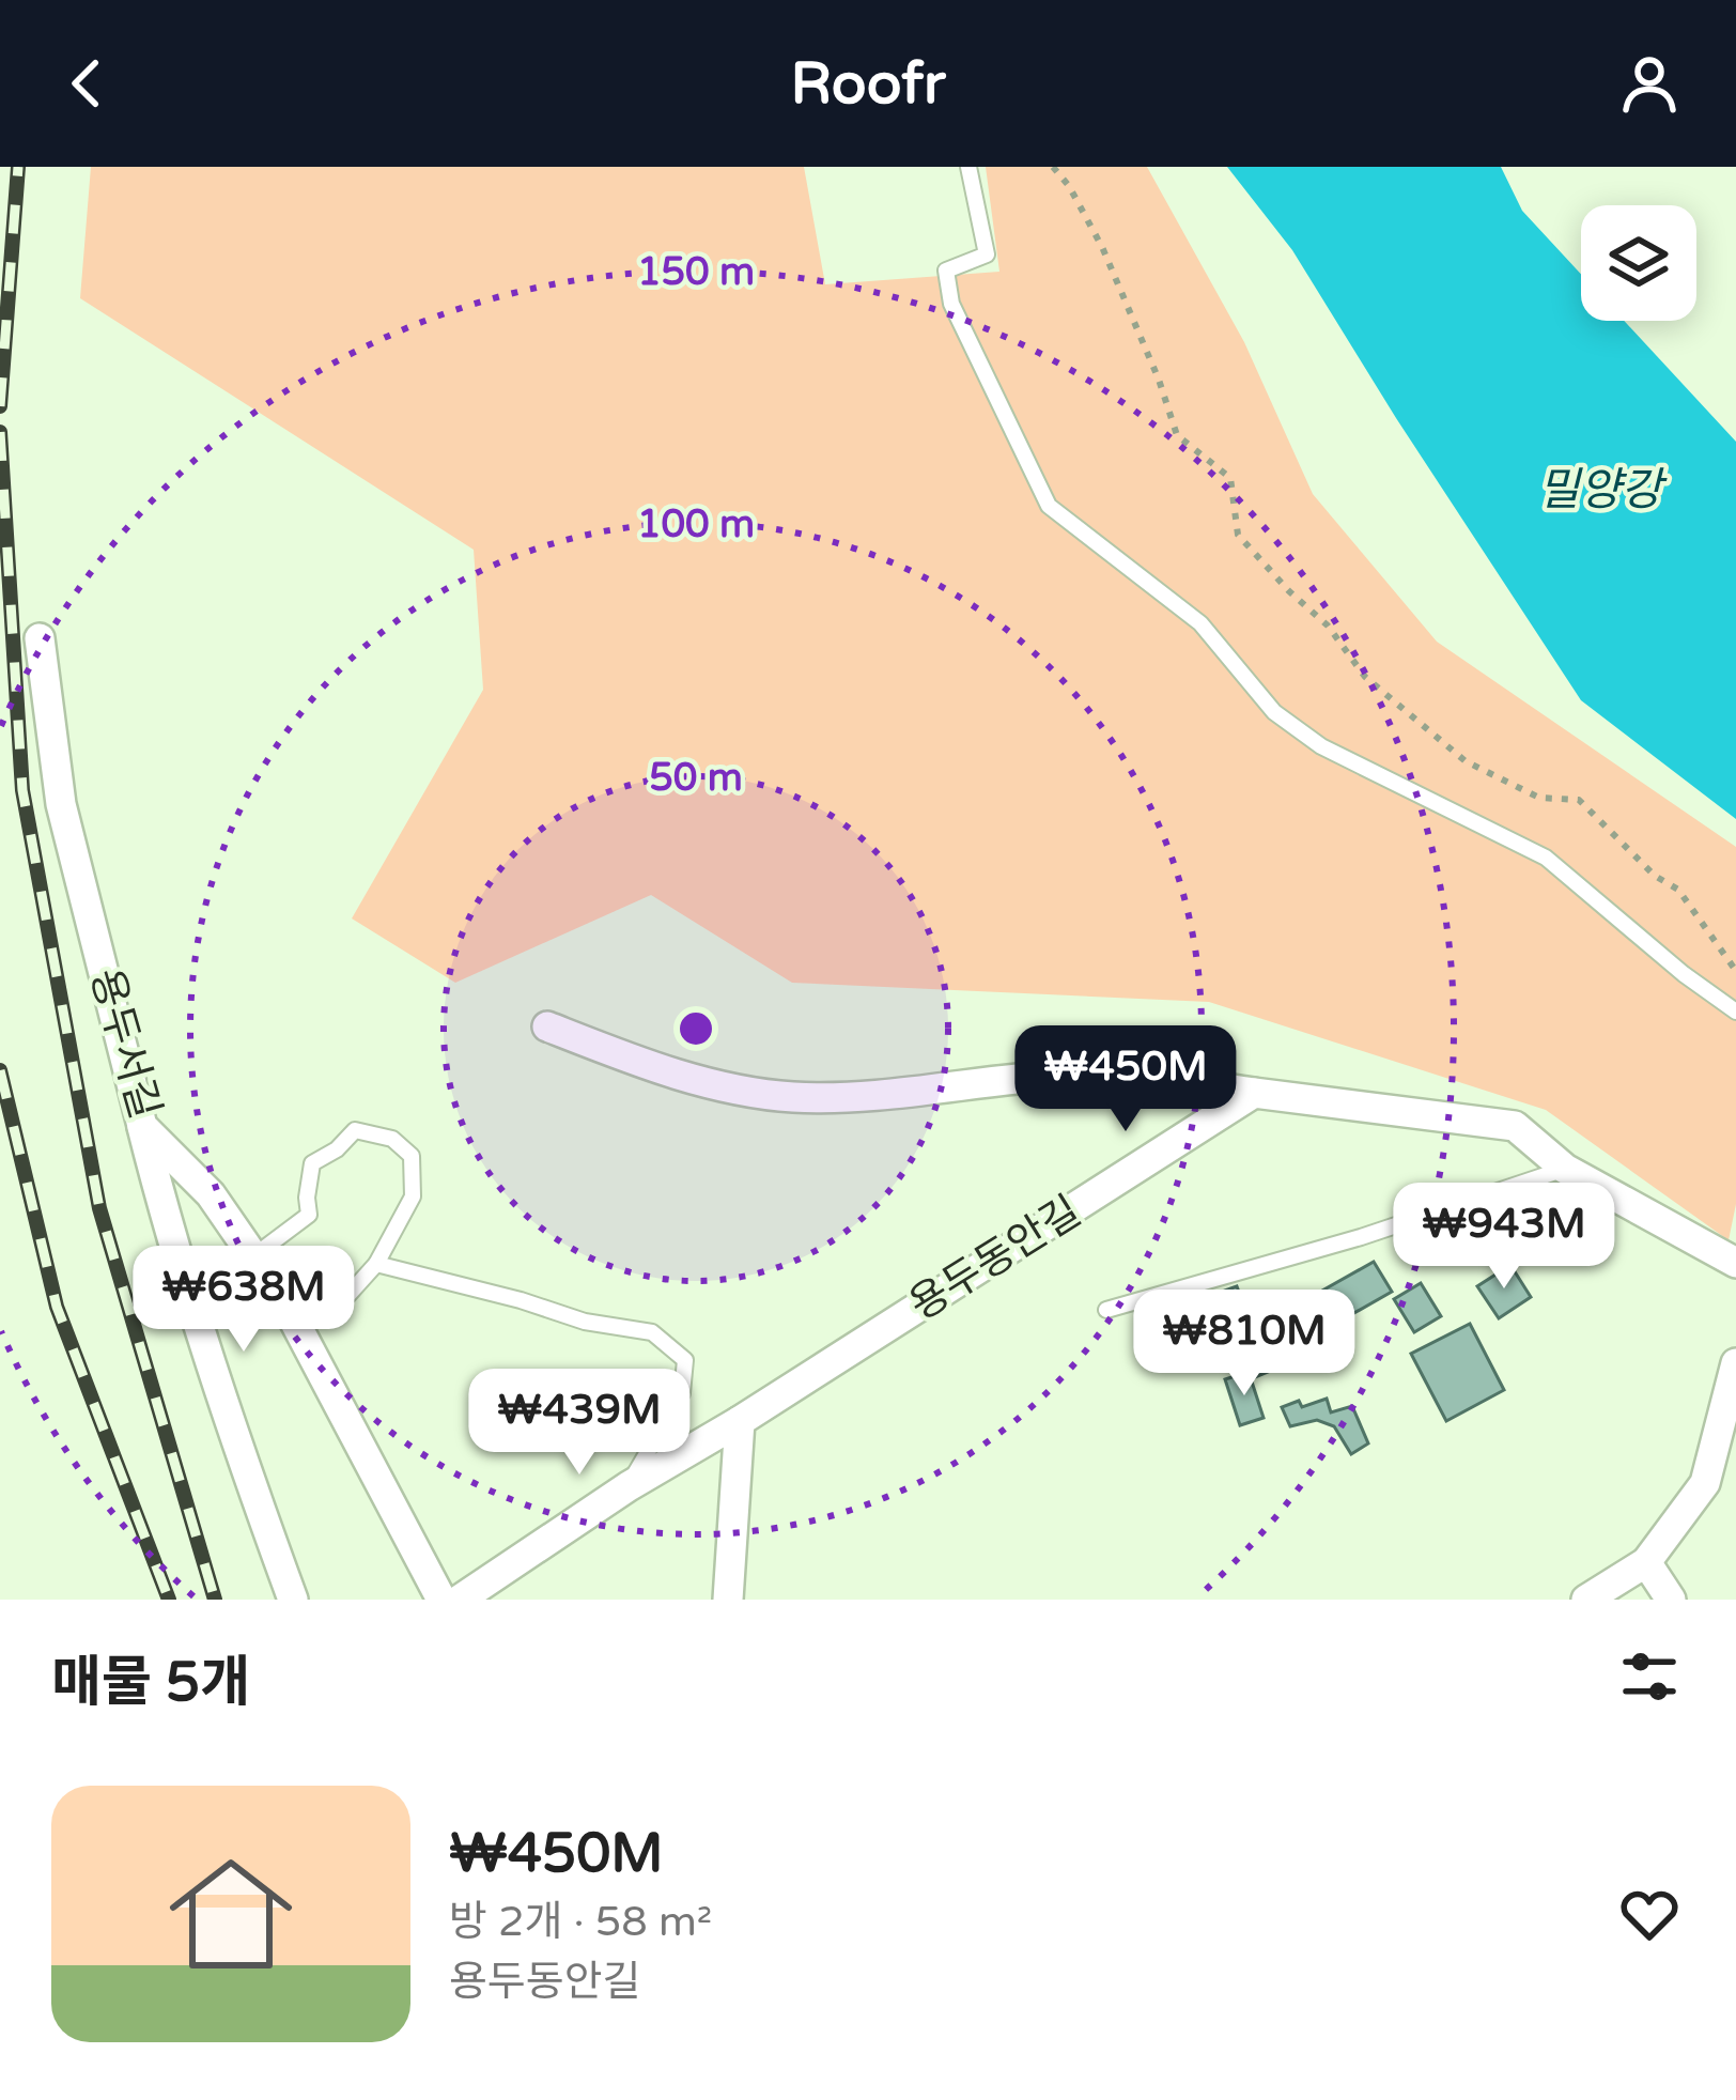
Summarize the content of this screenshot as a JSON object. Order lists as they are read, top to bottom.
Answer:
{
  "streets": {
    "street": ["용두서길", "용두동안길"]
  },
  "water": ["밀양강"],
  "page": {
    "header": "Roofr",
    "price": [
      "₩450M",
      "₩943M",
      "₩638M",
      "₩810M",
      "₩439M"
    ],
    "heading": "매물 5개",
    "list": [
      {
        "name": "₩450M",
        "note": "방 2개 · 58 m² · 용두동안길"
      }
    ]
  },
  "rings": ["150 m", "100 m", "50 m"]
}
